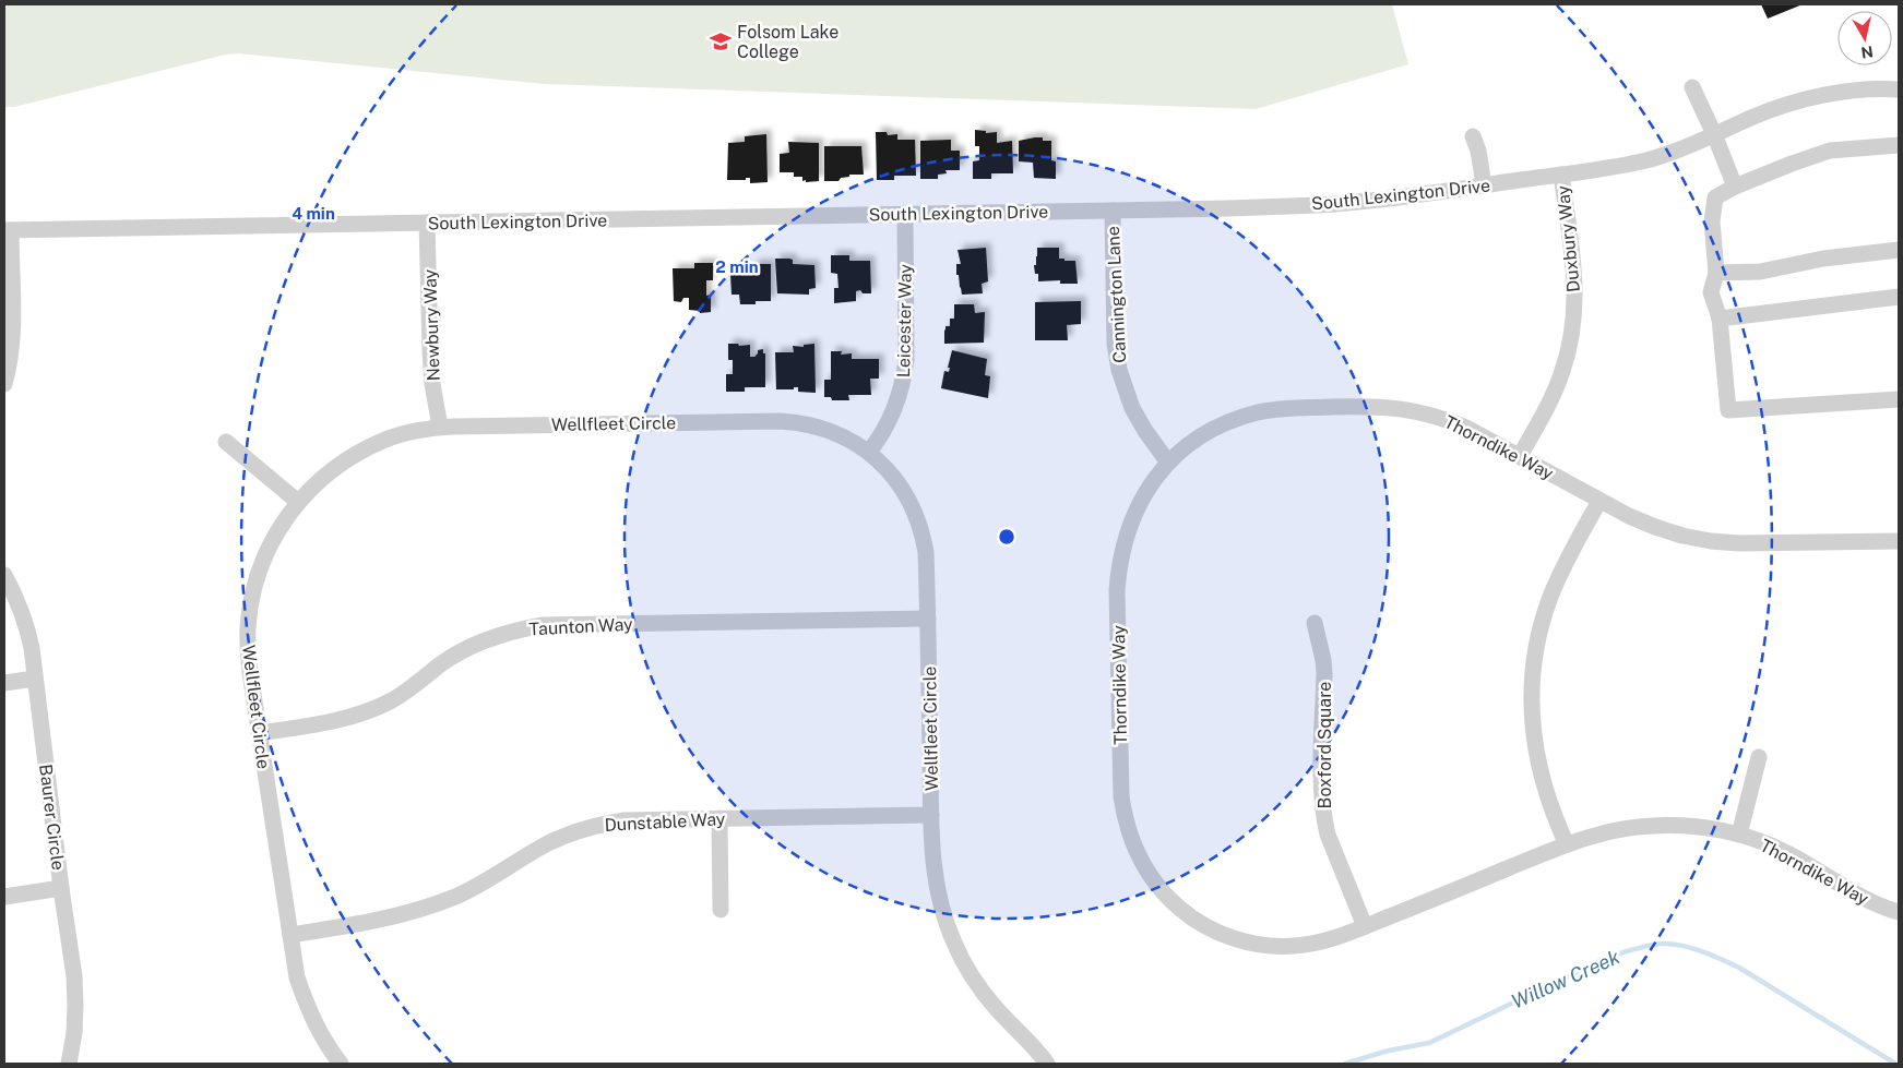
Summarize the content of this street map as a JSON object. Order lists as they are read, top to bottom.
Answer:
{
  "streets": {
    "street": [
      "South Lexington Drive",
      "Duxbury Way",
      "Cannington Lane",
      "Leicester Way",
      "Newbury Way",
      "Wellfleet Circle",
      "Thorndike Way",
      "Taunton Way",
      "Boxford Square",
      "Baurer Circle",
      "Dunstable Way"
    ]
  },
  "crossings": [
    ["South Lexington Drive", "Duxbury Way"],
    ["South Lexington Drive", "Cannington Lane"],
    ["South Lexington Drive", "Leicester Way"],
    ["South Lexington Drive", "Newbury Way"],
    ["Duxbury Way", "Thorndike Way"],
    ["Cannington Lane", "Thorndike Way"],
    ["Leicester Way", "Wellfleet Circle"],
    ["Newbury Way", "Wellfleet Circle"],
    ["Wellfleet Circle", "Taunton Way"],
    ["Wellfleet Circle", "Dunstable Way"],
    ["Thorndike Way", "Boxford Square"]
  ],
  "water": ["Willow Creek"],
  "places": {
    "school or university": ["Folsom Lake College"]
  },
  "north": "bottom",
  "rings": ["4 min", "2 min"]
}
